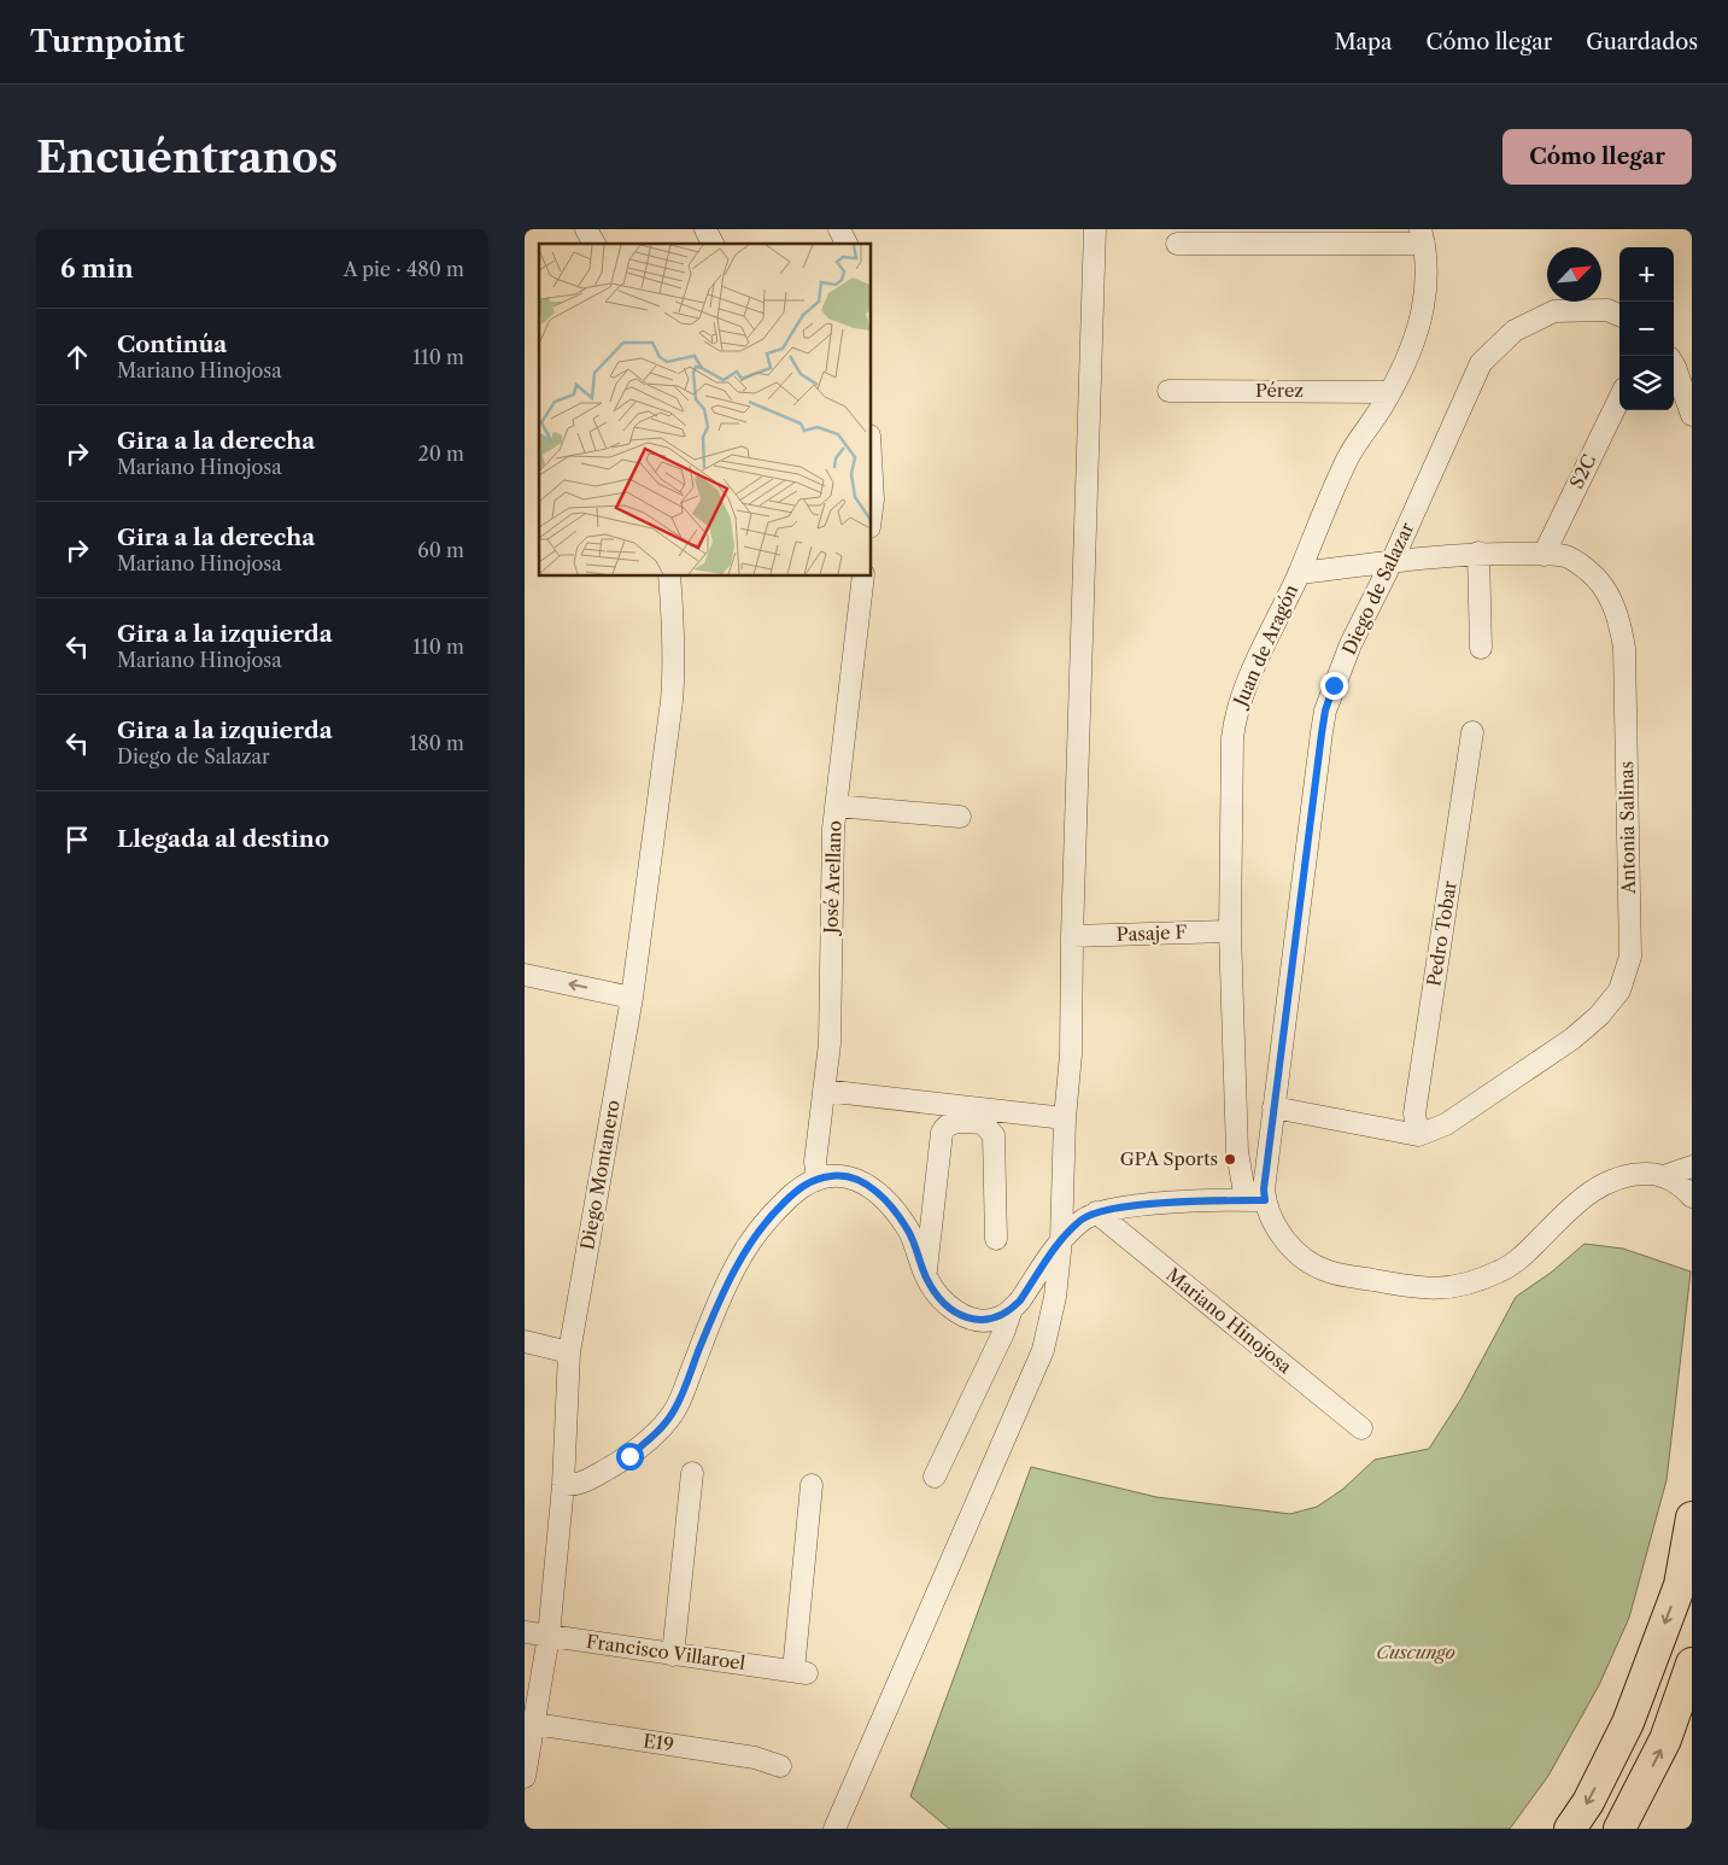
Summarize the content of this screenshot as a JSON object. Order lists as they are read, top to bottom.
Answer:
{
  "streets": {
    "street": [
      "Pérez",
      "S2C",
      "Diego de Salazar",
      "Juan de Aragón",
      "Antonia Salinas",
      "José Arellano",
      "Pasaje F",
      "Pedro Tobar",
      "Diego Montanero",
      "Mariano Hinojosa",
      "Francisco Villaroel",
      "E19"
    ]
  },
  "crossings": [
    ["Pérez", "Juan de Aragón"],
    ["S2C", "Antonia Salinas"],
    ["Diego de Salazar", "Juan de Aragón"],
    ["Diego de Salazar", "Antonia Salinas"],
    ["Juan de Aragón", "Antonia Salinas"],
    ["Juan de Aragón", "Pasaje F"],
    ["Antonia Salinas", "Pedro Tobar"],
    ["Diego Montanero", "Francisco Villaroel"],
    ["Diego Montanero", "E19"]
  ],
  "parks": ["Cuscungo"],
  "places": ["GPA Sports"],
  "north": "top right",
  "page": {
    "header": "Turnpoint",
    "nav": ["Mapa", "Cómo llegar", "Guardados"],
    "buttons": "Cómo llegar",
    "title": "Encuéntranos",
    "heading": ["6 min", "A pie · 480 m"],
    "map_buttons": ["+", "−"],
    "list": [
      ["Continúa", "Mariano Hinojosa", "110 m"],
      ["Gira a la derecha", "Mariano Hinojosa", "20 m"],
      ["Gira a la derecha", "Mariano Hinojosa", "60 m"],
      ["Gira a la izquierda", "Mariano Hinojosa", "110 m"],
      ["Gira a la izquierda", "Diego de Salazar", "180 m"],
      "Llegada al destino"
    ]
  }
}
